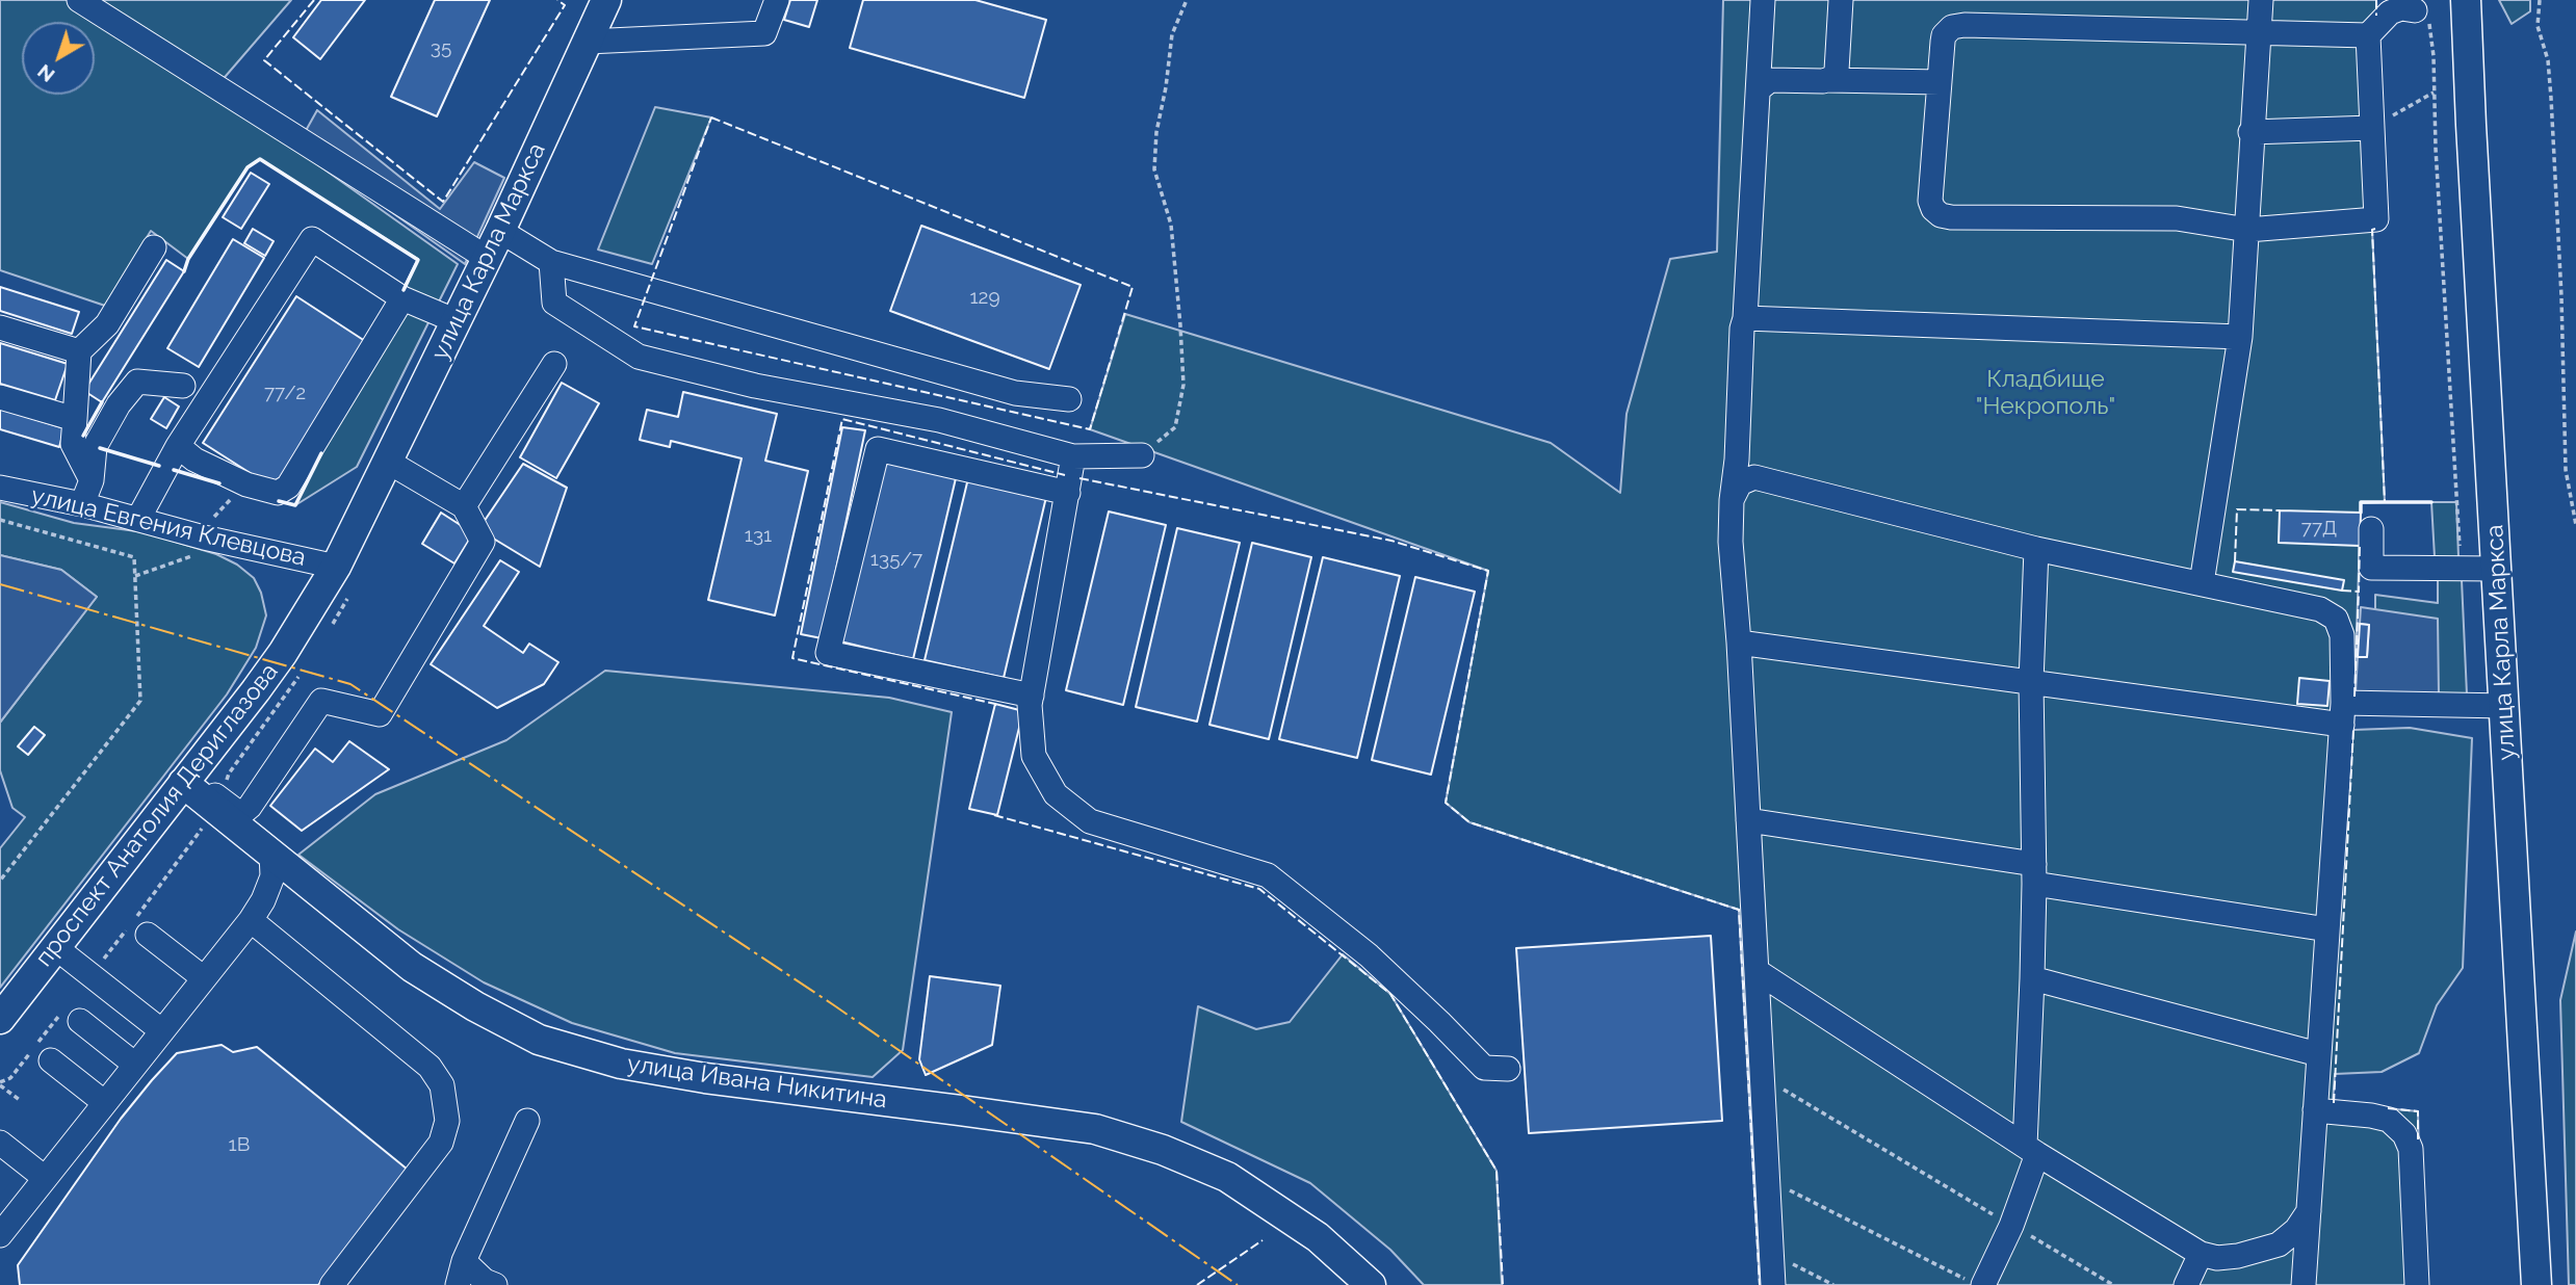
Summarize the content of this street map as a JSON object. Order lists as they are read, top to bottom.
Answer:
{
  "streets": {
    "main road": ["улица Карла Маркса", "проспект Анатолия Дериглазова", "улица Ивана Никитина"],
    "street": ["улица Евгения Клевцова"]
  },
  "crossings": [
    ["улица Карла Маркса", "улица Евгения Клевцова"],
    ["улица Карла Маркса", "проспект Анатолия Дериглазова"],
    ["улица Евгения Клевцова", "проспект Анатолия Дериглазова"],
    ["проспект Анатолия Дериглазова", "улица Ивана Никитина"]
  ],
  "parks": ["Кладбище \"Некрополь\""],
  "house_numbers": [
    "35",
    "129",
    "77/2",
    "77Д",
    "131",
    "135/7",
    "1В"
  ],
  "north": "bottom left"
}
